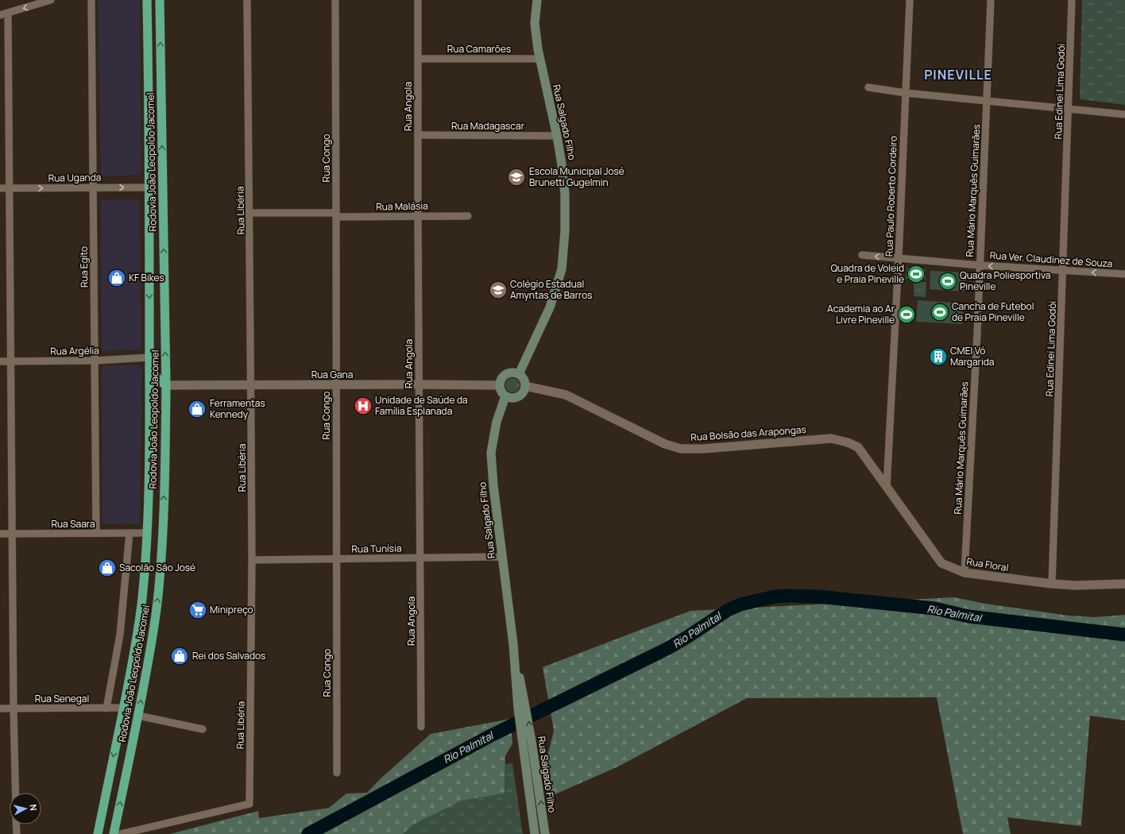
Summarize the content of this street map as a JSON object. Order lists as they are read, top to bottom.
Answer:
{
  "streets": {
    "highway": ["Rodovia João Leopoldo Jacomel"],
    "main road": ["Rua Salgado Filho"],
    "street": [
      "Rua Camarões",
      "Rua Edinei Lima Godói",
      "Rua Angola",
      "Rua Madagascar",
      "Rua Congo",
      "Rua Uganda",
      "Rua Mário Marquês Guimarães",
      "Rua Paulo Roberto Cordeiro",
      "Rua Malásia",
      "Rua Libéria",
      "Rua Ver. Claudinez de Souza",
      "Rua Egito",
      "Rua Argélia",
      "Rua Gana",
      "Rua Bolsão das Arapongas",
      "Rua Saara",
      "Rua Tunísia",
      "Rua Floral",
      "Rua Senegal"
    ]
  },
  "crossings": [
    ["Rua Camarões", "Rua Angola"],
    ["Rua Camarões", "Rua Salgado Filho"],
    ["Rua Edinei Lima Godói", "Rua Ver. Claudinez de Souza"],
    ["Rua Edinei Lima Godói", "Rua Floral"],
    ["Rua Angola", "Rua Madagascar"],
    ["Rua Angola", "Rua Malásia"],
    ["Rua Angola", "Rua Gana"],
    ["Rua Angola", "Rua Tunísia"],
    ["Rua Salgado Filho", "Rua Madagascar"],
    ["Rua Salgado Filho", "Rua Gana"],
    ["Rua Salgado Filho", "Rua Bolsão das Arapongas"],
    ["Rua Salgado Filho", "Rua Tunísia"],
    ["Rua Congo", "Rua Malásia"],
    ["Rua Congo", "Rua Gana"],
    ["Rua Congo", "Rua Tunísia"],
    ["Rodovia João Leopoldo Jacomel", "Rua Uganda"],
    ["Rodovia João Leopoldo Jacomel", "Rua Argélia"],
    ["Rodovia João Leopoldo Jacomel", "Rua Gana"],
    ["Rodovia João Leopoldo Jacomel", "Rua Saara"],
    ["Rodovia João Leopoldo Jacomel", "Rua Senegal"],
    ["Rua Uganda", "Rua Egito"],
    ["Rua Mário Marquês Guimarães", "Rua Ver. Claudinez de Souza"],
    ["Rua Mário Marquês Guimarães", "Rua Floral"],
    ["Rua Paulo Roberto Cordeiro", "Rua Ver. Claudinez de Souza"],
    ["Rua Paulo Roberto Cordeiro", "Rua Bolsão das Arapongas"],
    ["Rua Paulo Roberto Cordeiro", "Rua Floral"],
    ["Rua Malásia", "Rua Libéria"],
    ["Rua Libéria", "Rua Gana"],
    ["Rua Libéria", "Rua Tunísia"],
    ["Rua Egito", "Rua Argélia"],
    ["Rua Egito", "Rua Saara"],
    ["Rua Gana", "Rua Bolsão das Arapongas"],
    ["Rua Bolsão das Arapongas", "Rua Floral"]
  ],
  "one_way": ["Rua Uganda", "Rua Ver. Claudinez de Souza"],
  "districts": ["PINEVILLE"],
  "water": ["Rio Palmital"],
  "places": {
    "school or university": ["Escola Municipal José Brunetti Gugelmin", "Colégio Estadual Amyntas de Barros"],
    "sports": [
      "Quadra de Voleid e Praia Pineville",
      "Quadra Poliesportiva Pineville",
      "Cancha de Futebol de Praia Pineville",
      "Academia ao Ar Livre Pineville"
    ],
    "shop": [
      "KF Bikes",
      "Ferramentas Kennedy",
      "Sacolão São José",
      "Rei dos Salvados"
    ],
    "building": ["CMEI Vó Margarida"],
    "hospital": ["Unidade de Saúde da Família Esplanada"],
    "supermarket": ["Minipreço"]
  },
  "north": "right"
}
